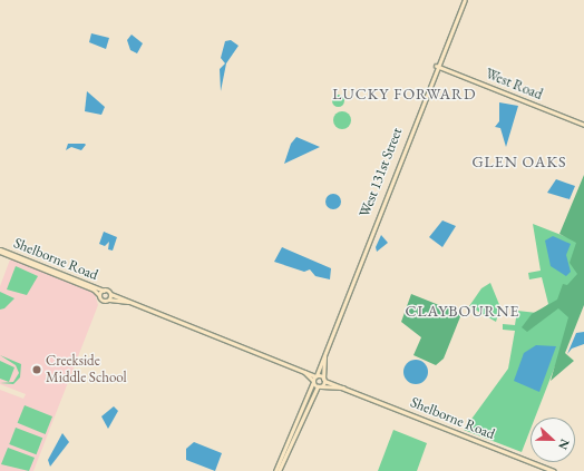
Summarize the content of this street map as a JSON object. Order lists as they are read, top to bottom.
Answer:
{
  "streets": {
    "street": ["West Road", "West 131st Street", "Shelborne Road"]
  },
  "crossings": [
    ["West Road", "West 131st Street"],
    ["West 131st Street", "Shelborne Road"]
  ],
  "districts": ["LUCKY FORWARD", "GLEN OAKS", "CLAYBOURNE"],
  "places": ["Creekside Middle School"],
  "north": "right"
}
